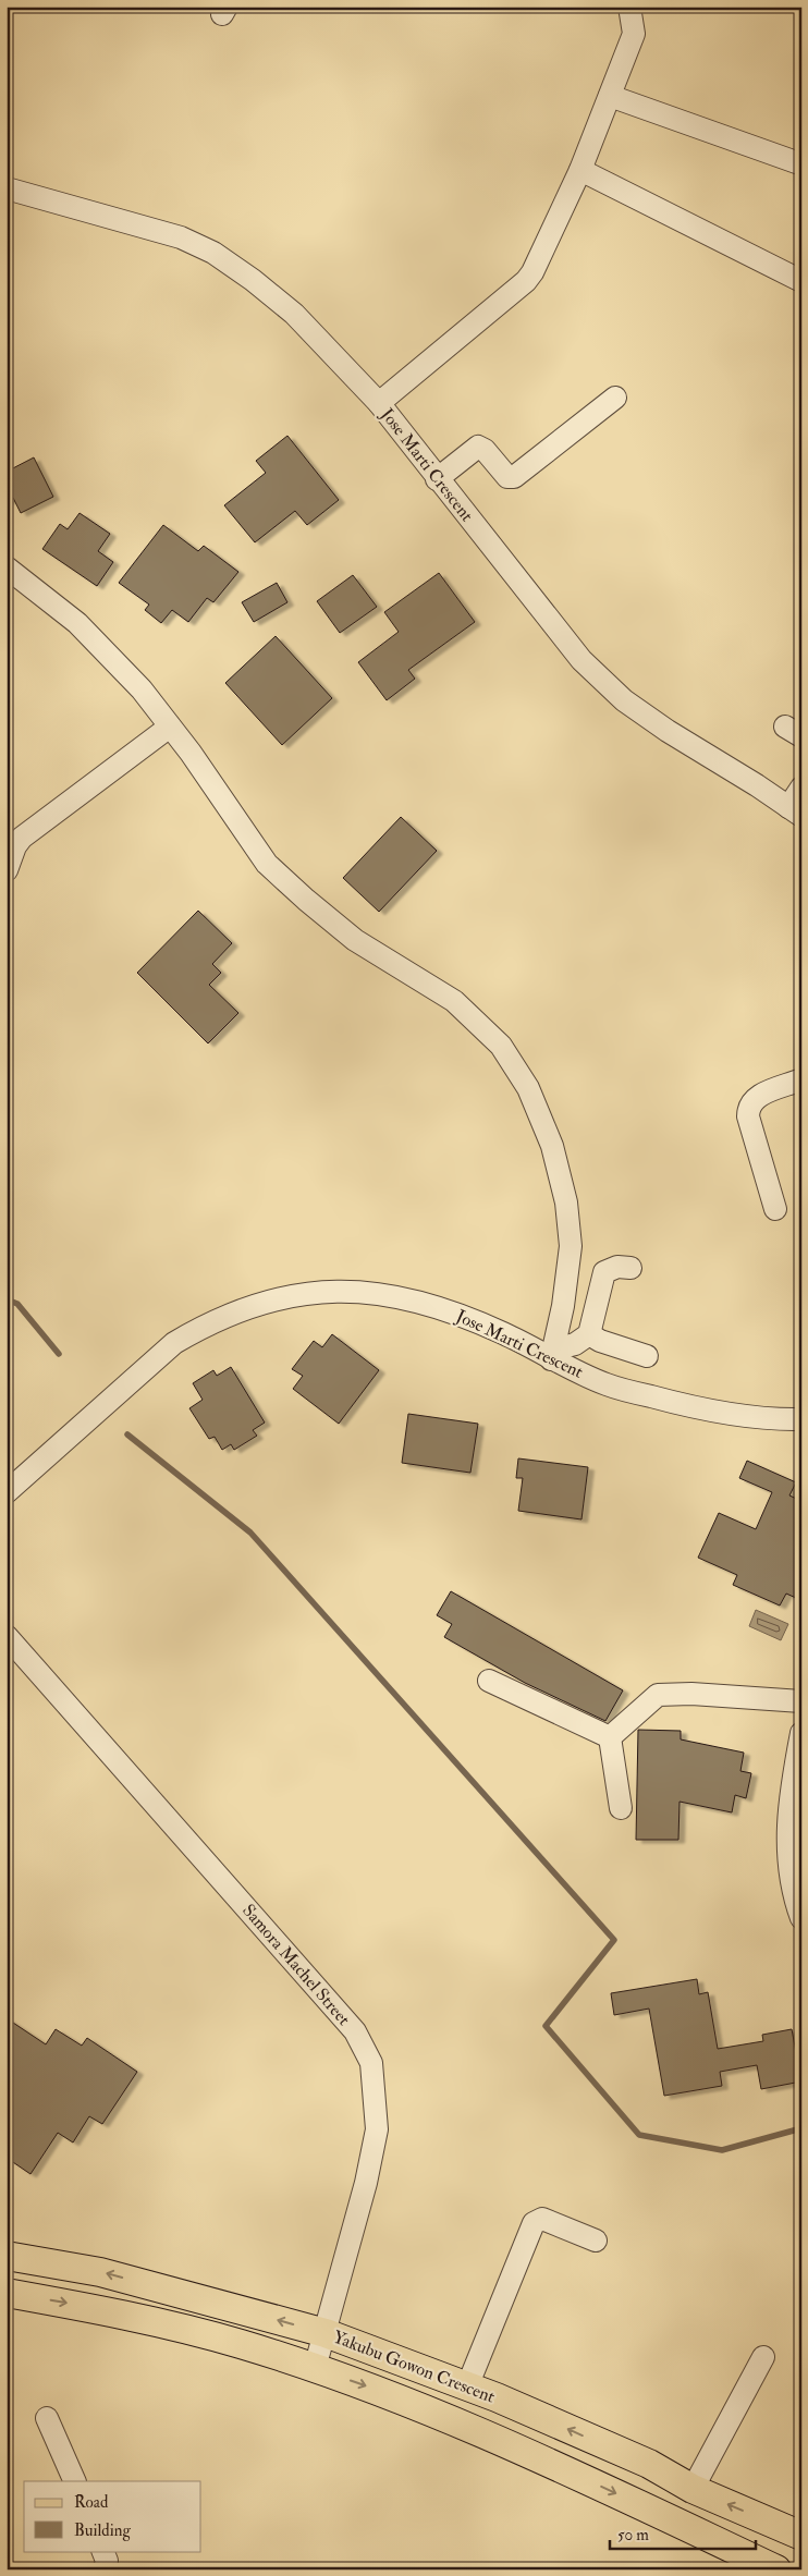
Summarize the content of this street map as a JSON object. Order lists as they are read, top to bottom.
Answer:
{
  "streets": {
    "main road": ["Yakubu Gowon Crescent"],
    "street": ["Jose Marti Crescent", "Samora Machel Street"]
  },
  "crossings": [
    ["Samora Machel Street", "Yakubu Gowon Crescent"]
  ],
  "legend": ["Road", "Building"],
  "scale_bar": "50 m"
}
